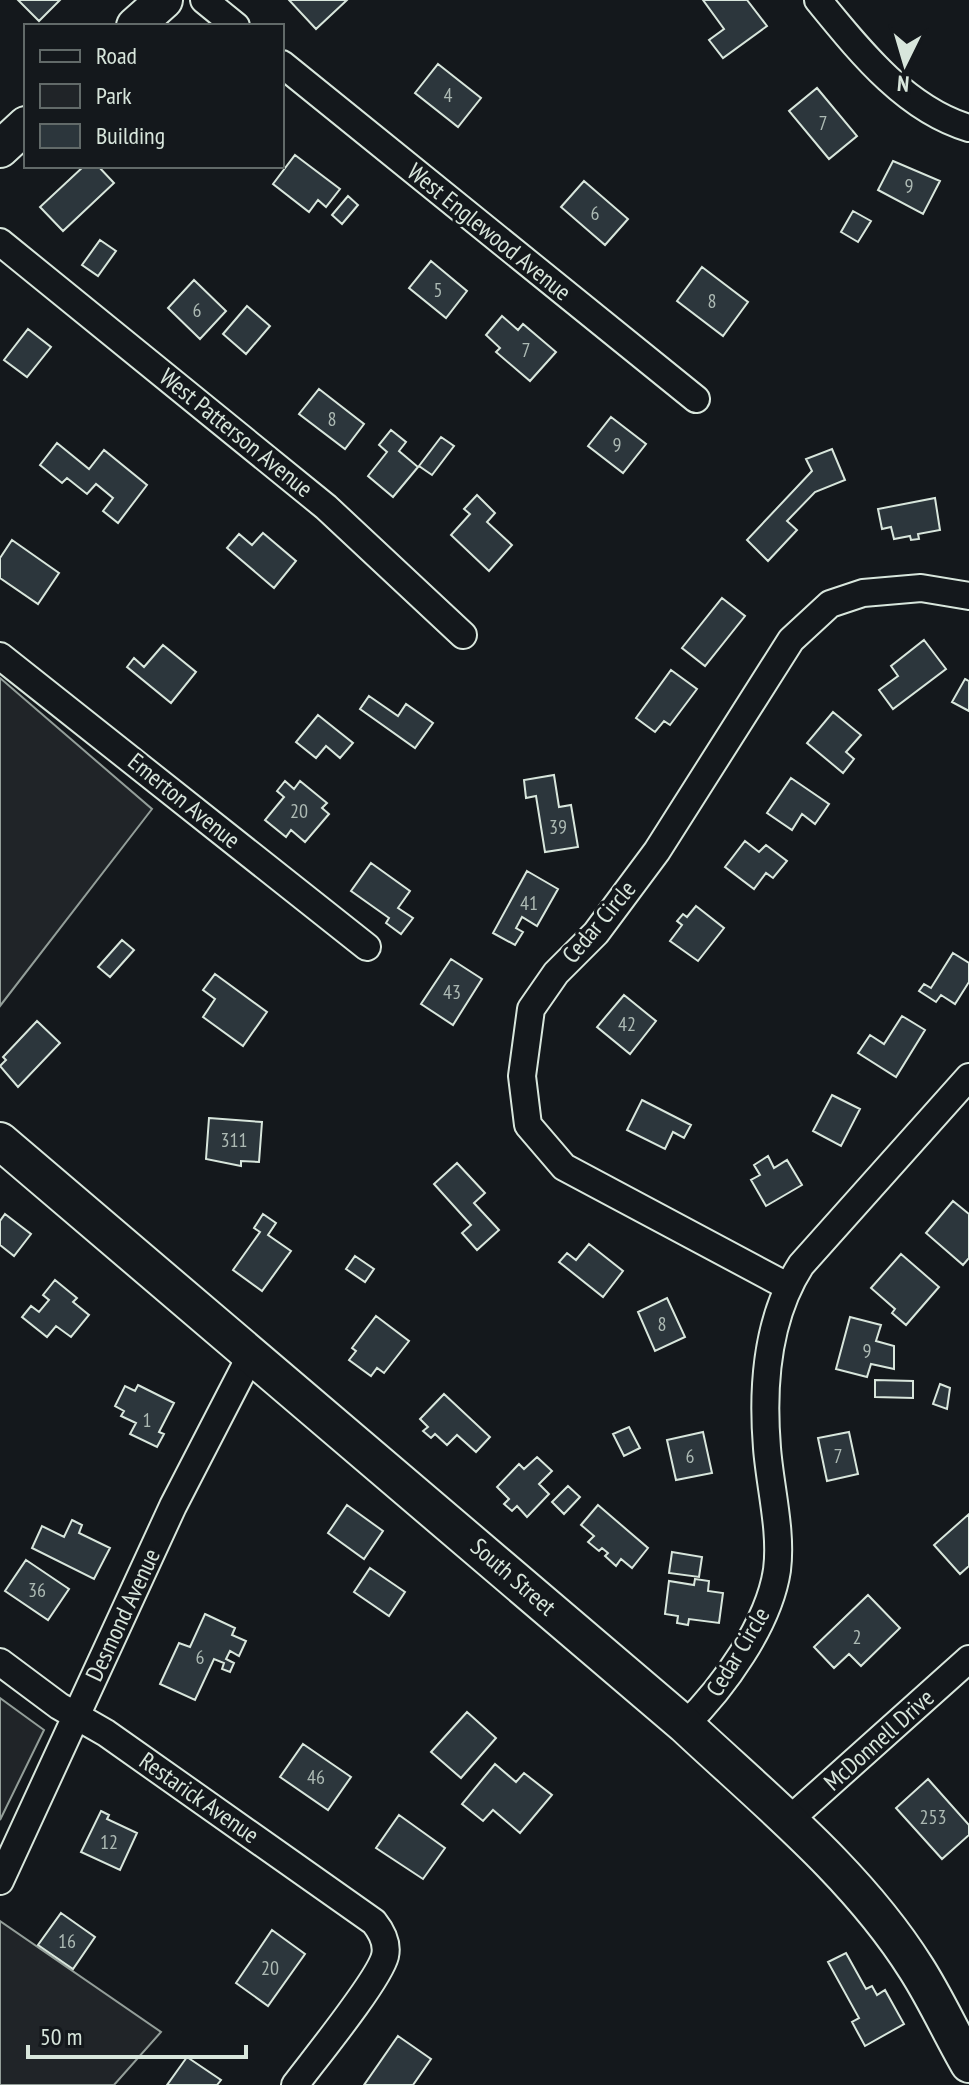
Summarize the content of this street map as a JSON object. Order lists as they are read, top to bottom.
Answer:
{
  "streets": {
    "main road": ["South Street"],
    "street": [
      "West Englewood Avenue",
      "West Patterson Avenue",
      "Emerton Avenue",
      "Cedar Circle",
      "Desmond Avenue",
      "McDonnell Drive",
      "Restarick Avenue"
    ]
  },
  "crossings": [
    ["Cedar Circle", "South Street"],
    ["South Street", "Desmond Avenue"],
    ["South Street", "McDonnell Drive"],
    ["Desmond Avenue", "Restarick Avenue"]
  ],
  "house_numbers": [
    "4",
    "7",
    "9",
    "6",
    "5",
    "8",
    "6",
    "7",
    "8",
    "9",
    "20",
    "39",
    "41",
    "43",
    "42",
    "311",
    "8",
    "9",
    "1",
    "6",
    "7",
    "36",
    "2",
    "6",
    "46",
    "253",
    "12",
    "16",
    "20"
  ],
  "legend": ["Road", "Park", "Building"],
  "scale_bar": "50 m",
  "north": "bottom"
}
